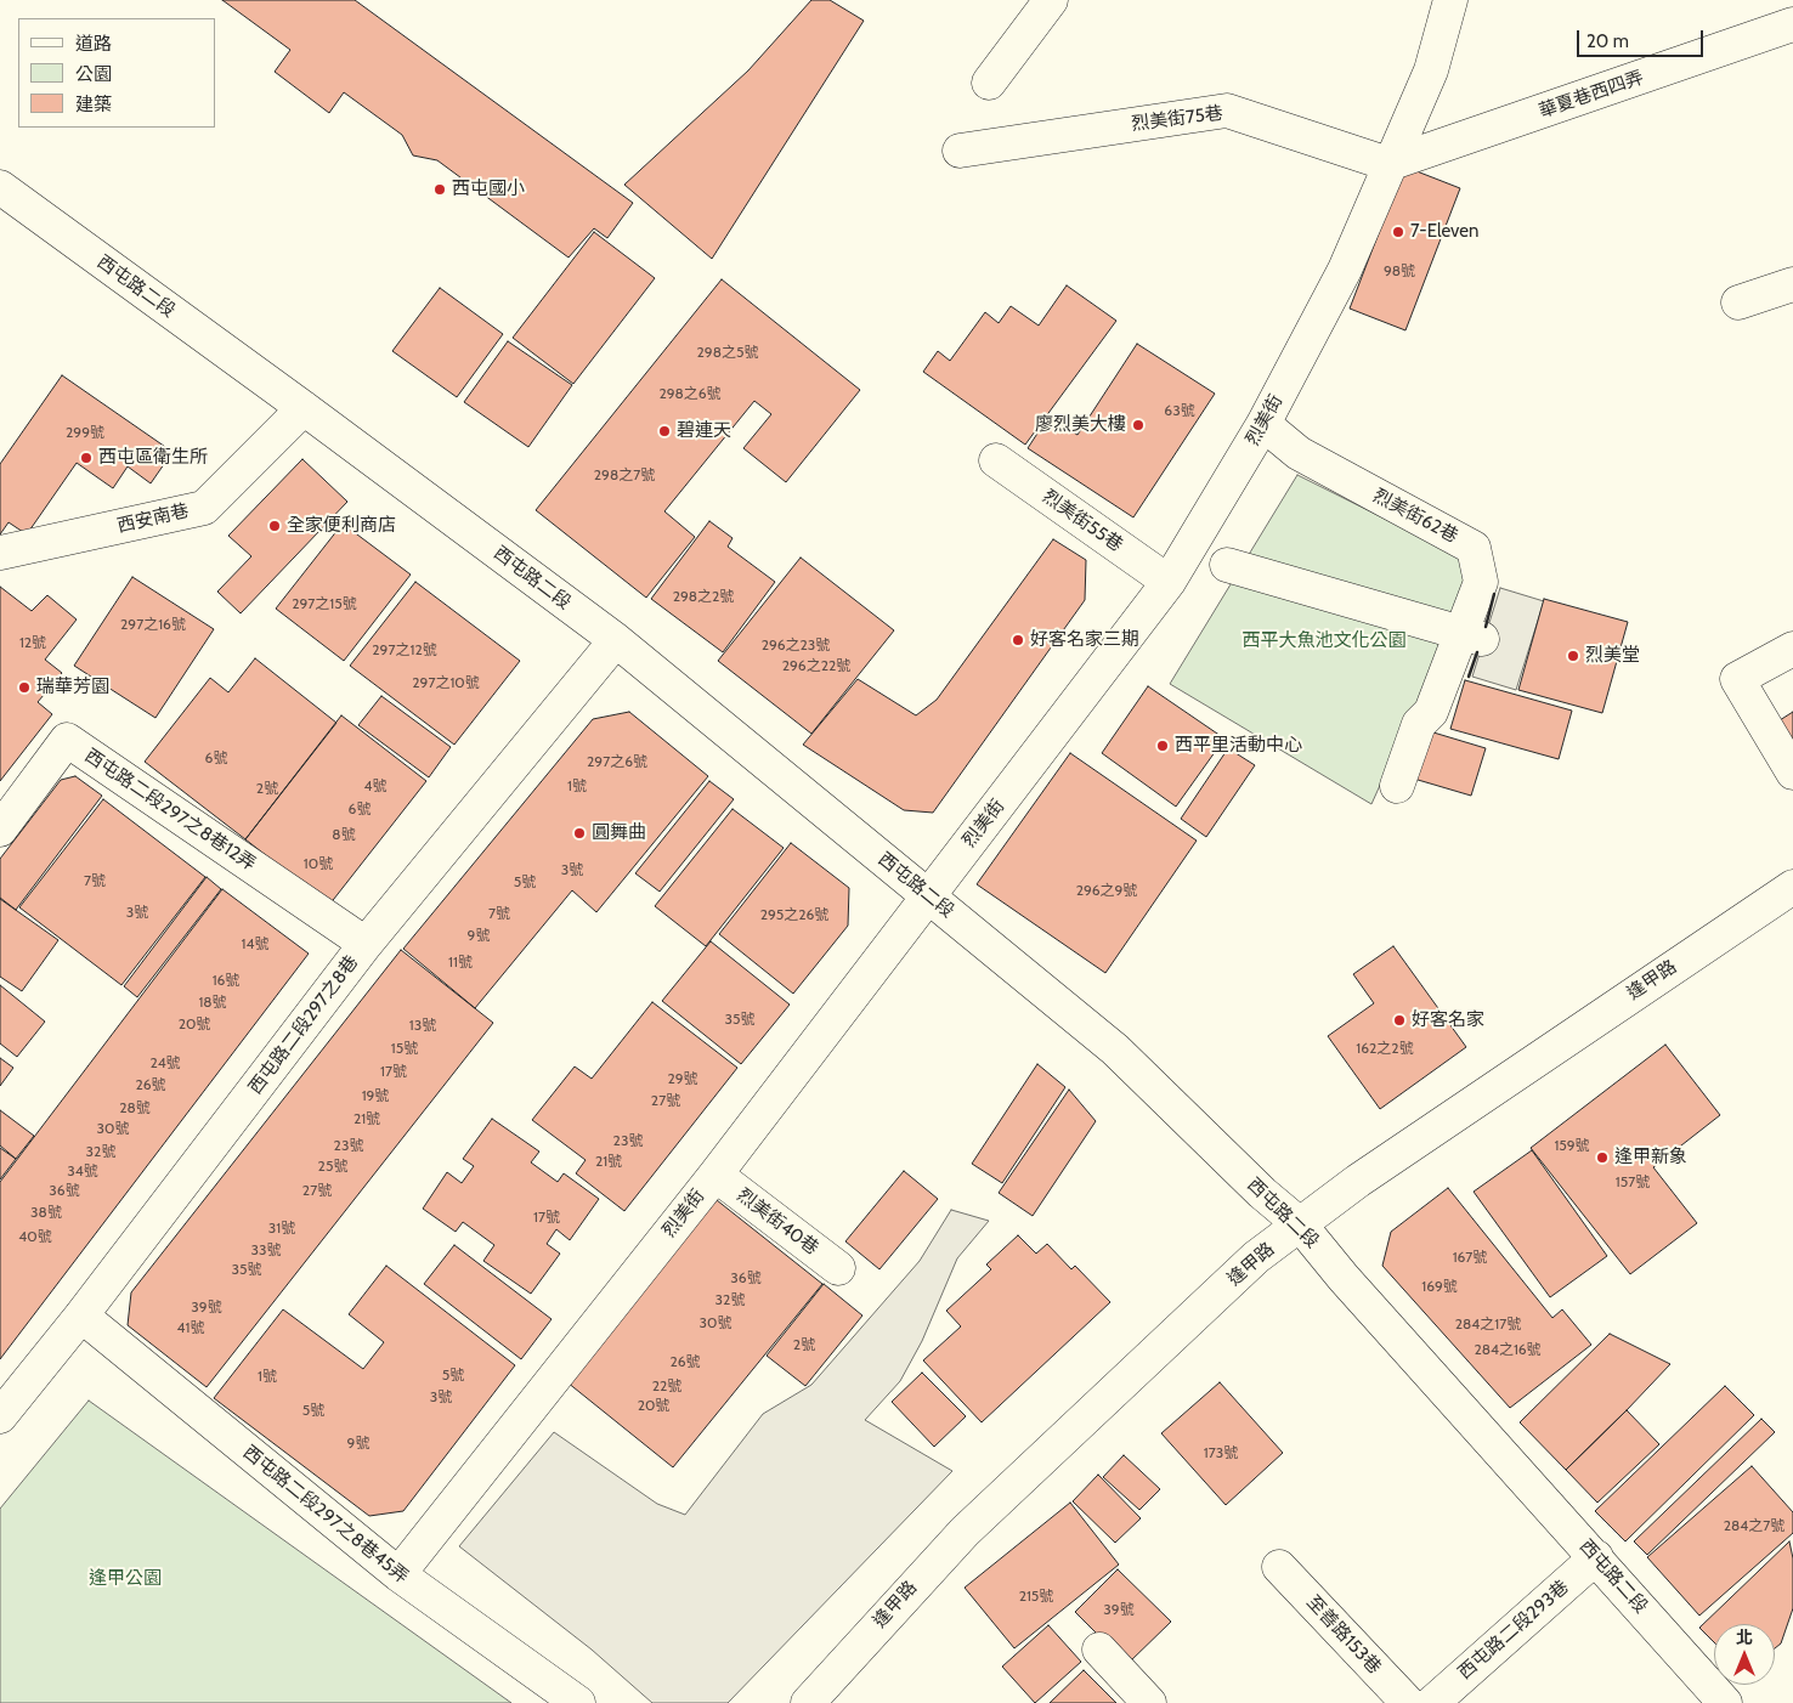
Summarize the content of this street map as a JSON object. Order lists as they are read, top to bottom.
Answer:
{
  "streets": {
    "street": [
      "華夏巷西四弄",
      "烈美街75巷",
      "西屯路二段",
      "烈美街",
      "烈美街62巷",
      "西安南巷",
      "烈美街55巷",
      "西屯路二段297之8巷12弄",
      "逢甲路",
      "西屯路二段297之8巷",
      "烈美街40巷",
      "西屯路二段297之8巷45弄",
      "西屯路二段293巷",
      "至善路153巷"
    ]
  },
  "crossings": [
    ["華夏巷西四弄", "烈美街75巷"],
    ["華夏巷西四弄", "烈美街"],
    ["烈美街75巷", "烈美街"],
    ["西屯路二段", "烈美街"],
    ["西屯路二段", "西安南巷"],
    ["西屯路二段", "逢甲路"],
    ["西屯路二段", "西屯路二段297之8巷"],
    ["西屯路二段", "西屯路二段293巷"],
    ["烈美街", "烈美街62巷"],
    ["烈美街", "烈美街55巷"],
    ["烈美街", "烈美街40巷"],
    ["烈美街", "西屯路二段297之8巷45弄"],
    ["西屯路二段297之8巷12弄", "西屯路二段297之8巷"],
    ["西屯路二段297之8巷", "西屯路二段297之8巷45弄"]
  ],
  "parks": ["西平大魚池文化公園", "逢甲公園"],
  "places": [
    "西屯國小",
    "7-Eleven",
    "廖烈美大樓",
    "碧連天",
    "西屯區衛生所",
    "全家便利商店",
    "好客名家三期",
    "烈美堂",
    "瑞華芳園",
    "西平里活動中心",
    "圓舞曲",
    "好客名家",
    "逢甲新象"
  ],
  "house_numbers": [
    "98號",
    "298之5號",
    "298之6號",
    "63號",
    "299號",
    "298之7號",
    "298之2號",
    "297之15號",
    "297之16號",
    "12號",
    "296之23號",
    "297之12號",
    "296之22號",
    "297之10號",
    "6號",
    "297之6號",
    "4號",
    "1號",
    "2號",
    "6號",
    "8號",
    "10號",
    "3號",
    "7號",
    "5號",
    "296之9號",
    "3號",
    "7號",
    "295之26號",
    "9號",
    "14號",
    "11號",
    "16號",
    "18號",
    "35號",
    "20號",
    "13號",
    "15號",
    "162之2號",
    "24號",
    "17號",
    "29號",
    "26號",
    "19號",
    "27號",
    "28號",
    "21號",
    "30號",
    "23號",
    "23號",
    "159號",
    "32號",
    "21號",
    "25號",
    "34號",
    "157號",
    "36號",
    "27號",
    "38號",
    "17號",
    "31號",
    "40號",
    "33號",
    "167號",
    "35號",
    "36號",
    "169號",
    "32號",
    "39號",
    "30號",
    "284之17號",
    "41號",
    "2號",
    "284之16號",
    "26號",
    "5號",
    "1號",
    "22號",
    "3號",
    "20號",
    "5號",
    "9號",
    "173號",
    "284之7號",
    "215號",
    "39號"
  ],
  "legend": ["道路", "公園", "建築"],
  "scale_bar": "20 m",
  "north": "top"
}
